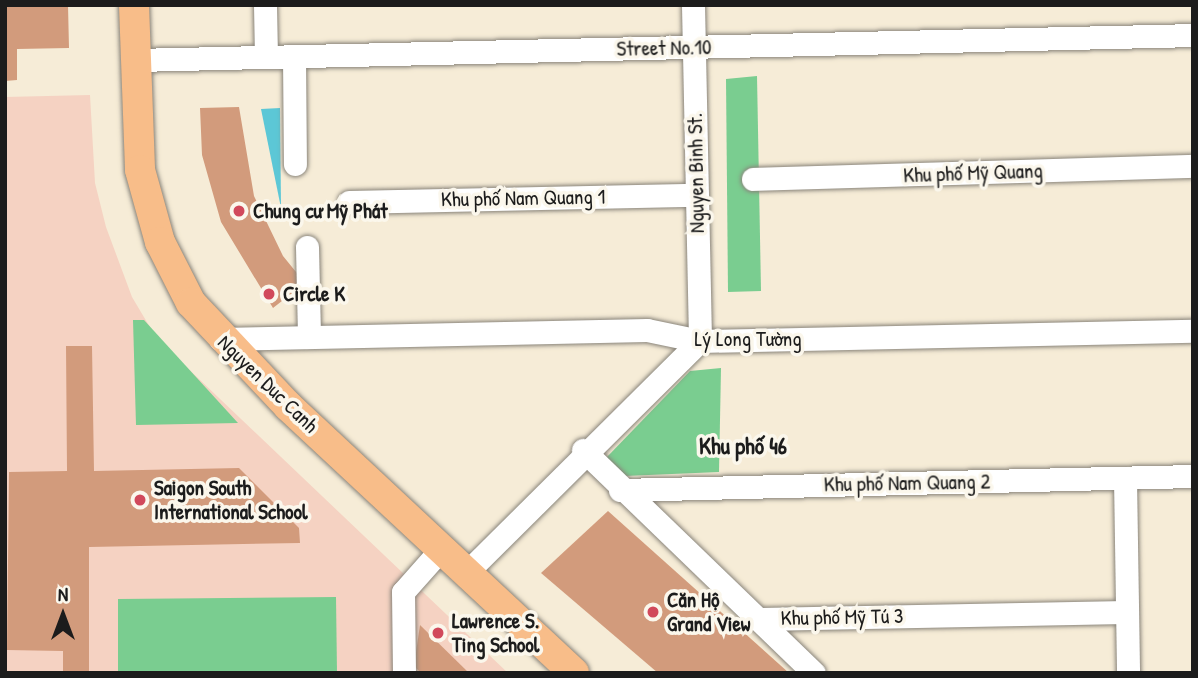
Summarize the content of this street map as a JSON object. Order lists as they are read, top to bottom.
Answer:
{
  "streets": {
    "main road": ["Nguyen Duc Canh"],
    "street": [
      "Street No.10",
      "Nguyen Binh St.",
      "Khu phố Mỹ Quang",
      "Khu phố Nam Quang 1",
      "Lý Long Tường",
      "Khu phố Nam Quang 2",
      "Khu phố Mỹ Tú 3"
    ]
  },
  "crossings": [
    ["Street No.10", "Nguyen Binh St."],
    ["Street No.10", "Nguyen Duc Canh"],
    ["Nguyen Binh St.", "Khu phố Nam Quang 1"],
    ["Nguyen Binh St.", "Lý Long Tường"],
    ["Lý Long Tường", "Nguyen Duc Canh"],
    ["Khu phố Nam Quang 2", "Khu phố Mỹ Tú 3"]
  ],
  "districts": ["Khu phố 46"],
  "places": [
    "Chung cư Mỹ Phát",
    "Circle K",
    "Saigon South International School",
    "Căn Hộ Grand View",
    "Lawrence S. Ting School"
  ],
  "north": "top"
}
